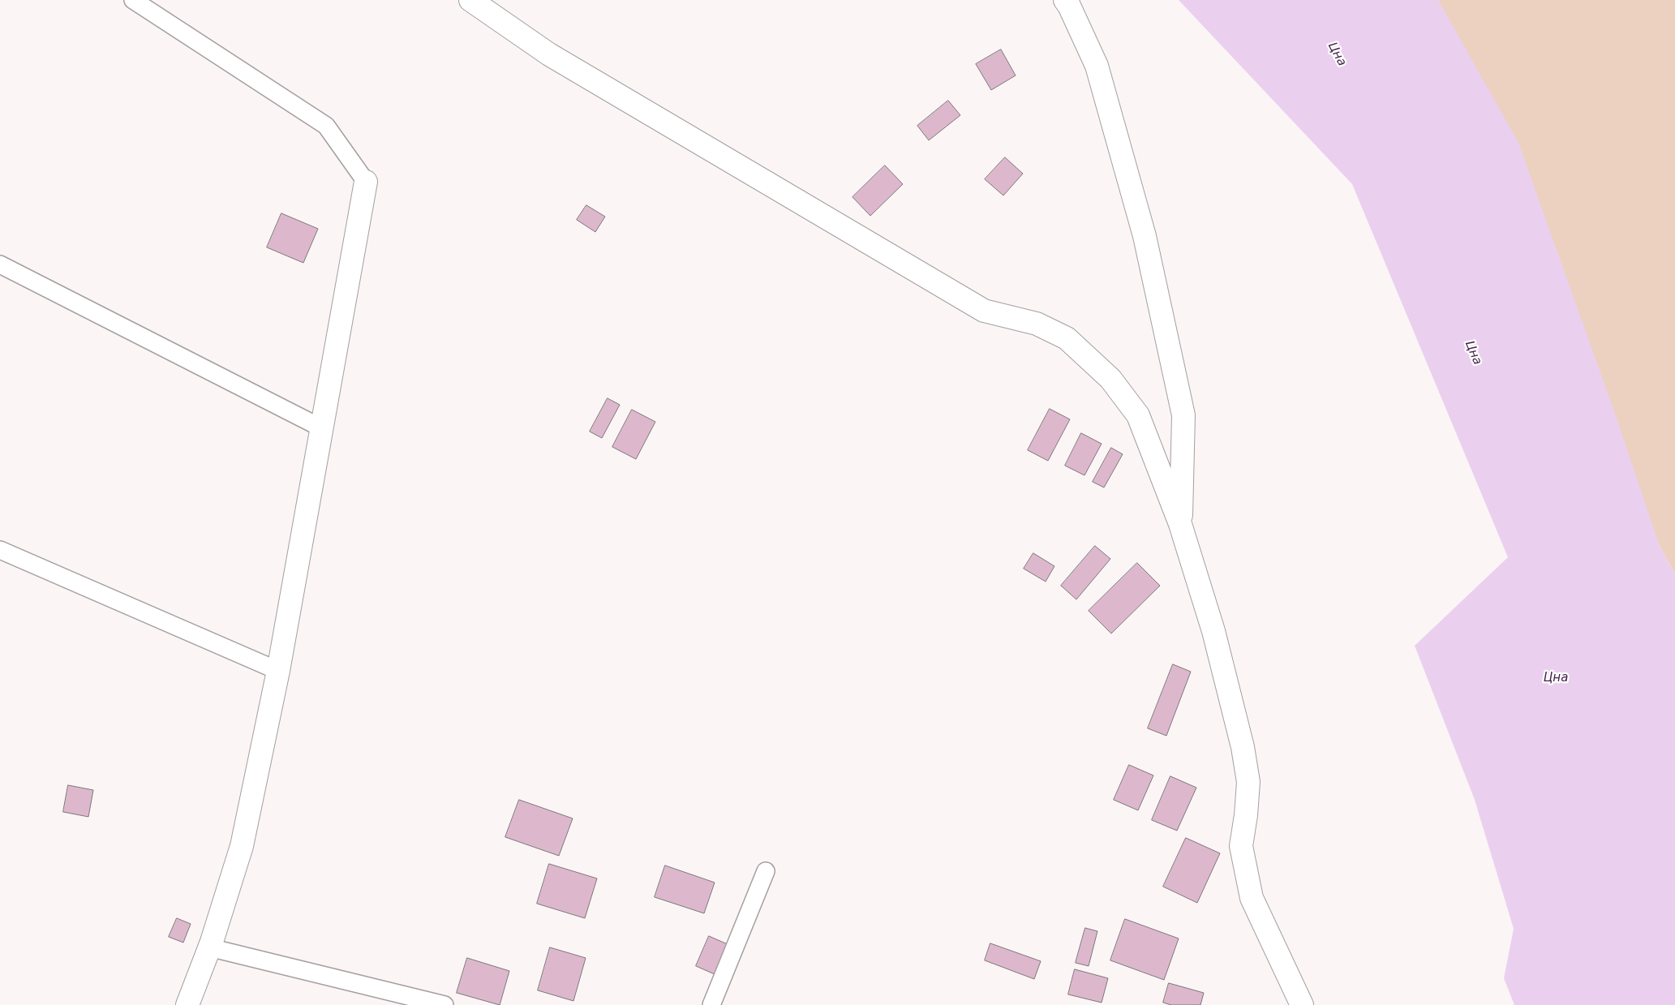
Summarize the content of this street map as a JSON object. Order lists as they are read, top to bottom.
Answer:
{
  "water": ["Цна"]
}
